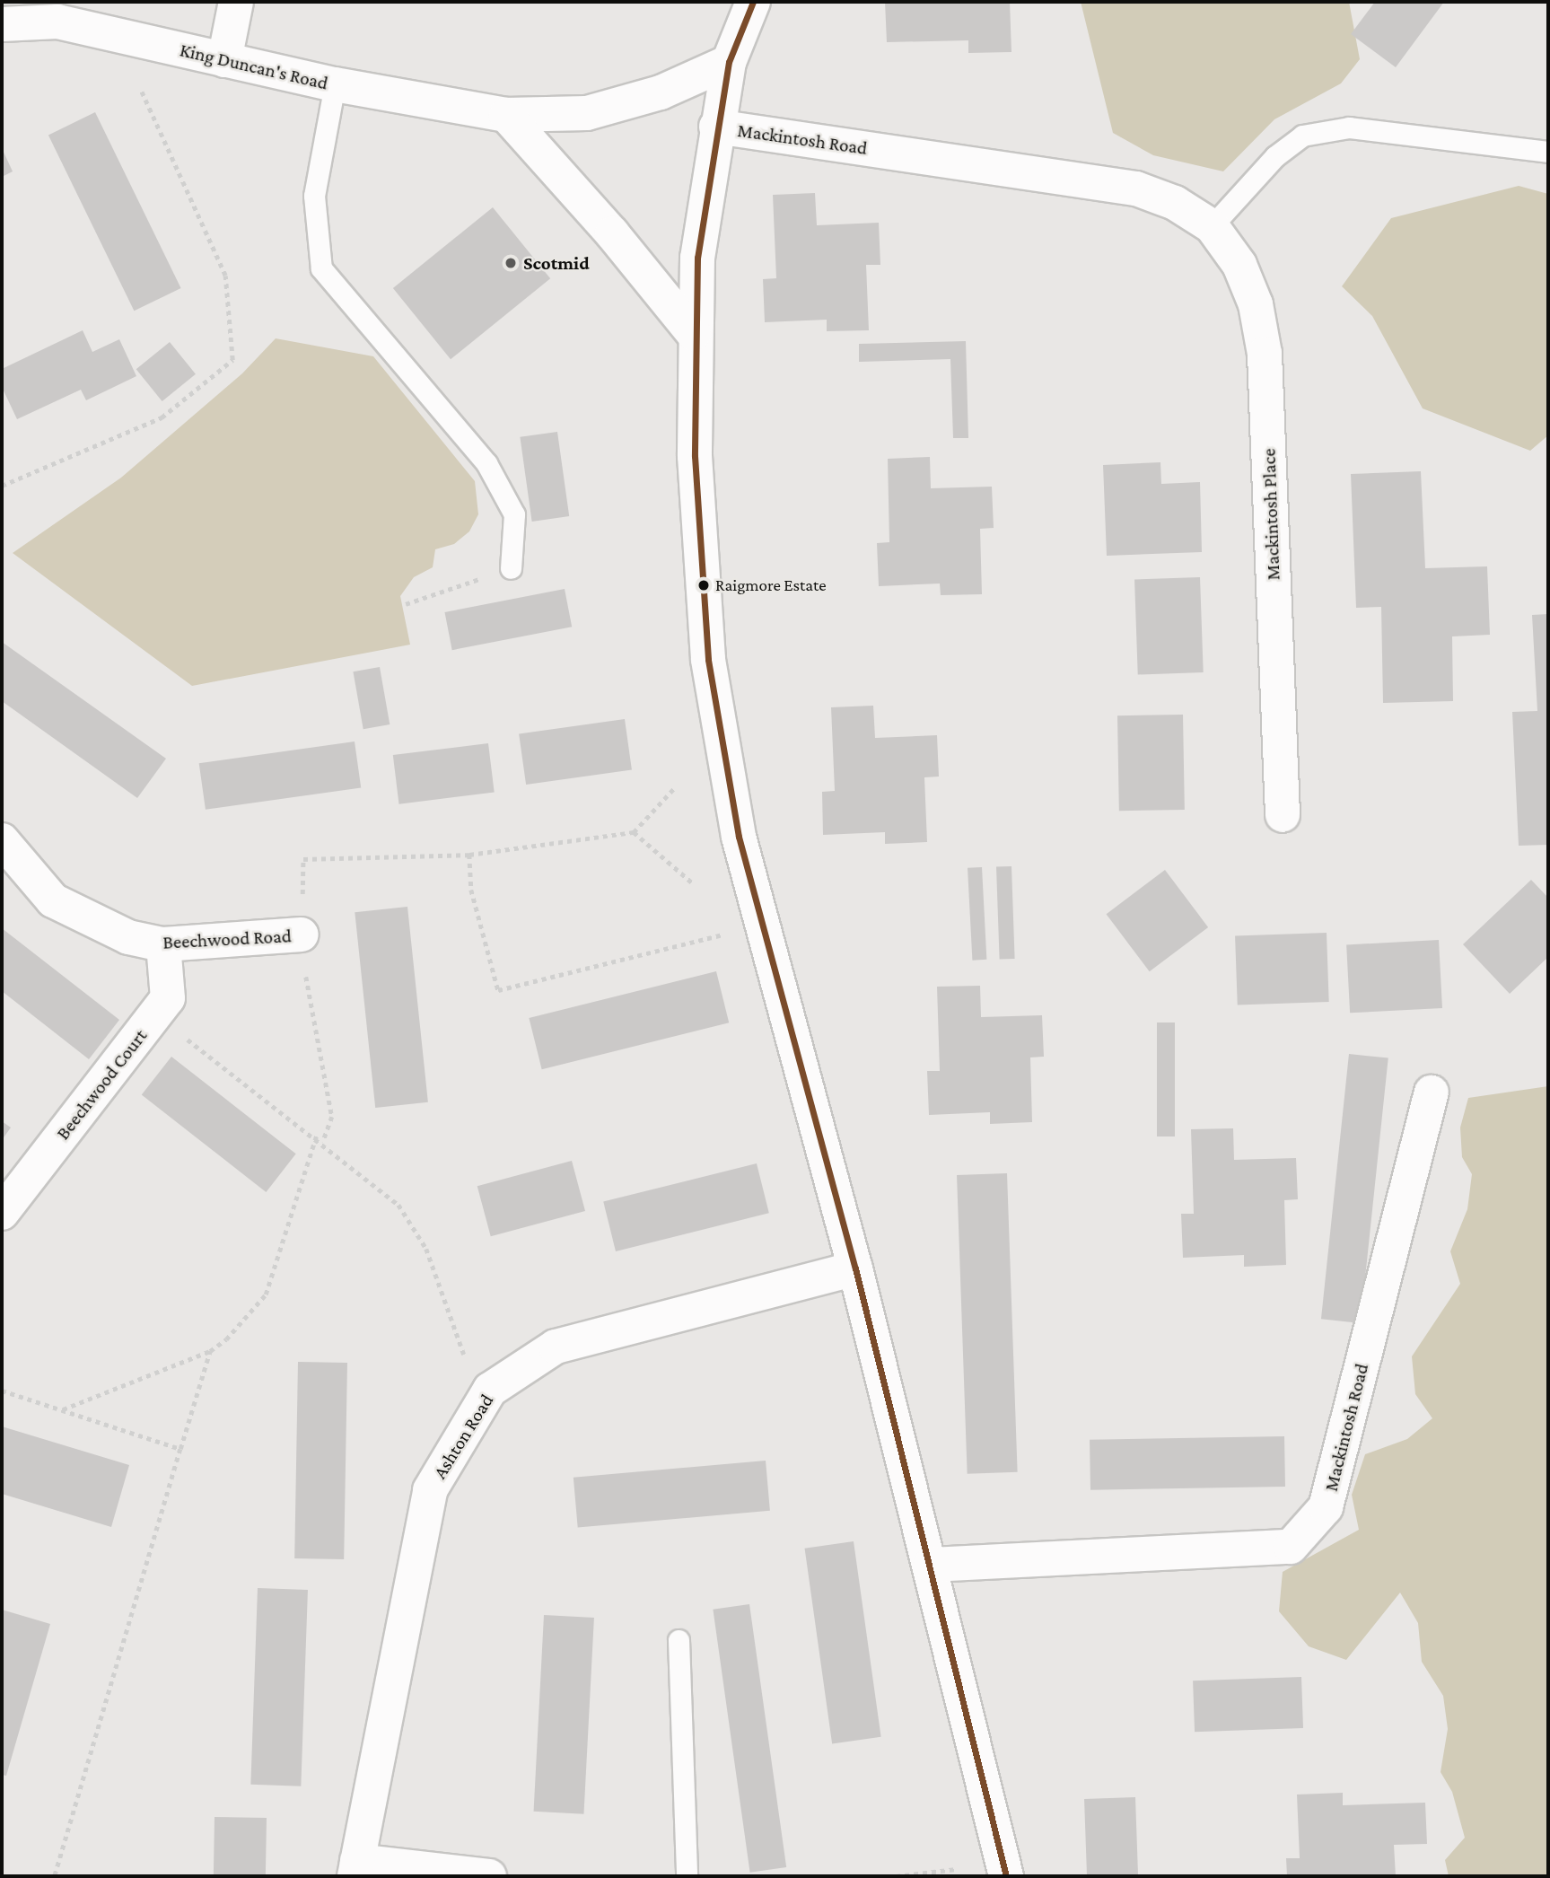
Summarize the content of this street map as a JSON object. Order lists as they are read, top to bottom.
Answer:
{
  "streets": {
    "street": [
      "King Duncan's Road",
      "Mackintosh Road",
      "Mackintosh Place",
      "Beechwood Road",
      "Beechwood Court",
      "Ashton Road"
    ]
  },
  "crossings": [
    ["Mackintosh Road", "Mackintosh Place"],
    ["Mackintosh Road", "Ashton Road"],
    ["Beechwood Road", "Beechwood Court"]
  ],
  "places": ["Scotmid", "Raigmore Estate"]
}
